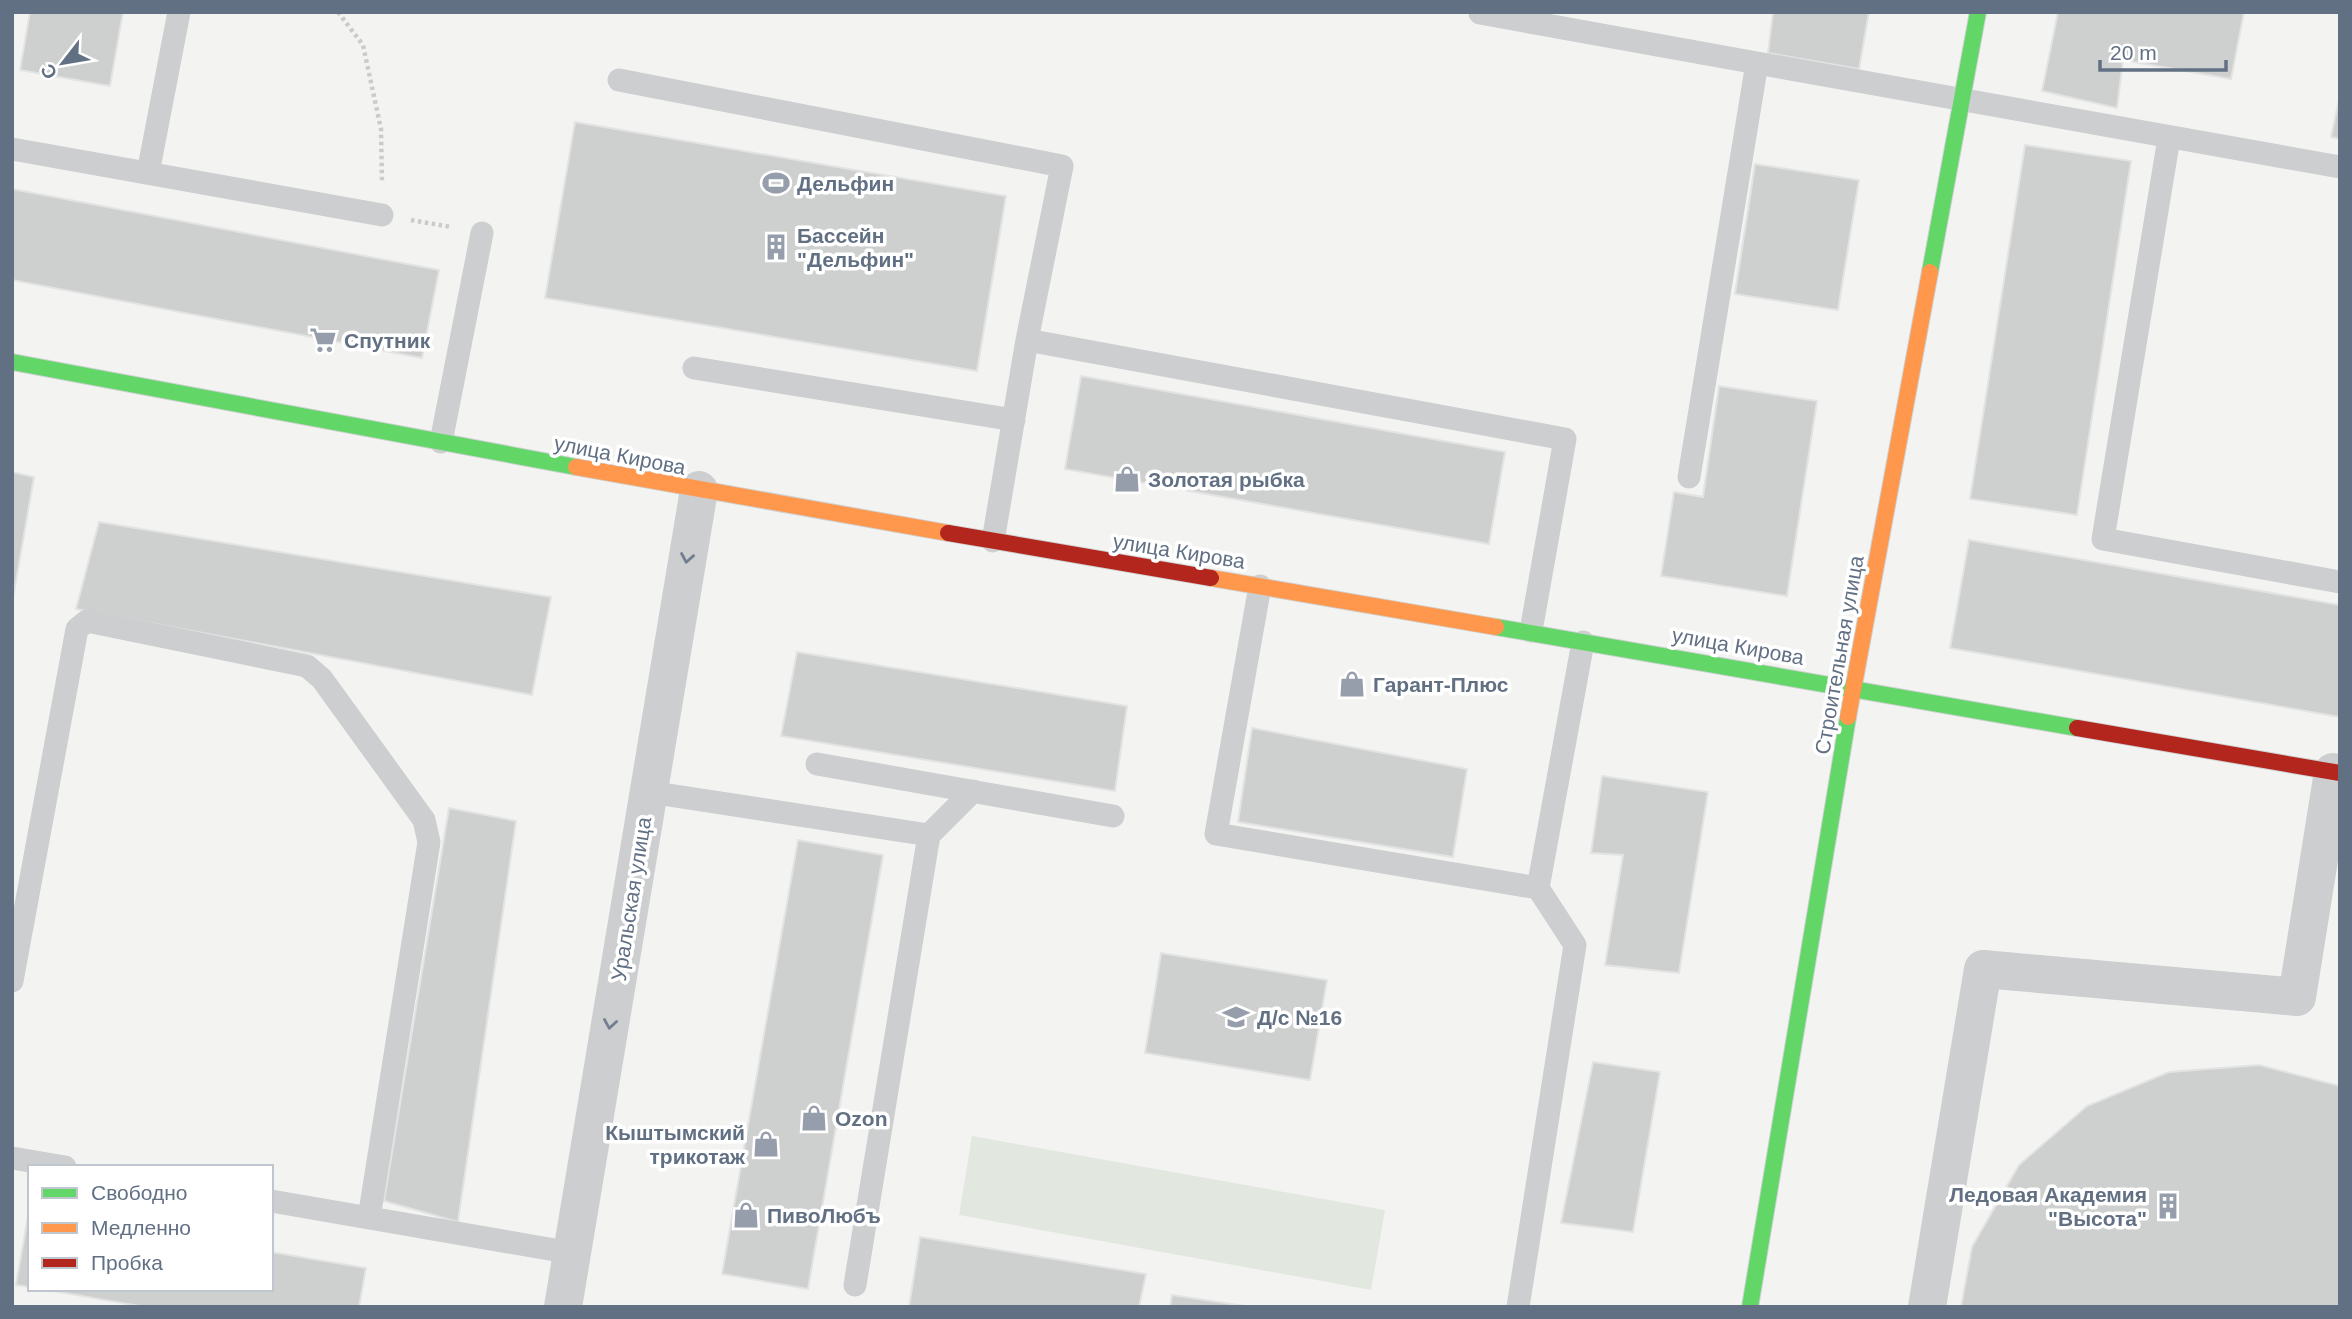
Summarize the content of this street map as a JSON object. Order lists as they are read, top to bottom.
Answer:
{
  "streets": {
    "street": ["улица Кирова", "Строительная улица", "Уральская улица"]
  },
  "crossings": [
    ["улица Кирова", "Строительная улица"],
    ["улица Кирова", "Уральская улица"]
  ],
  "one_way": ["Уральская улица"],
  "places": {
    "sports": ["Дельфин"],
    "building": ["Бассейн \"Дельфин\"", "Ледовая Академия \"Высота\""],
    "supermarket": ["Спутник"],
    "shop": [
      "Золотая рыбка",
      "Гарант-Плюс",
      "Ozon",
      "Кыштымский трикотаж",
      "ПивоЛюбъ"
    ],
    "school or university": ["Д/с №16"]
  },
  "legend": ["Свободно", "Медленно", "Пробка"],
  "scale_bar": "20 m",
  "north": "bottom left"
}
